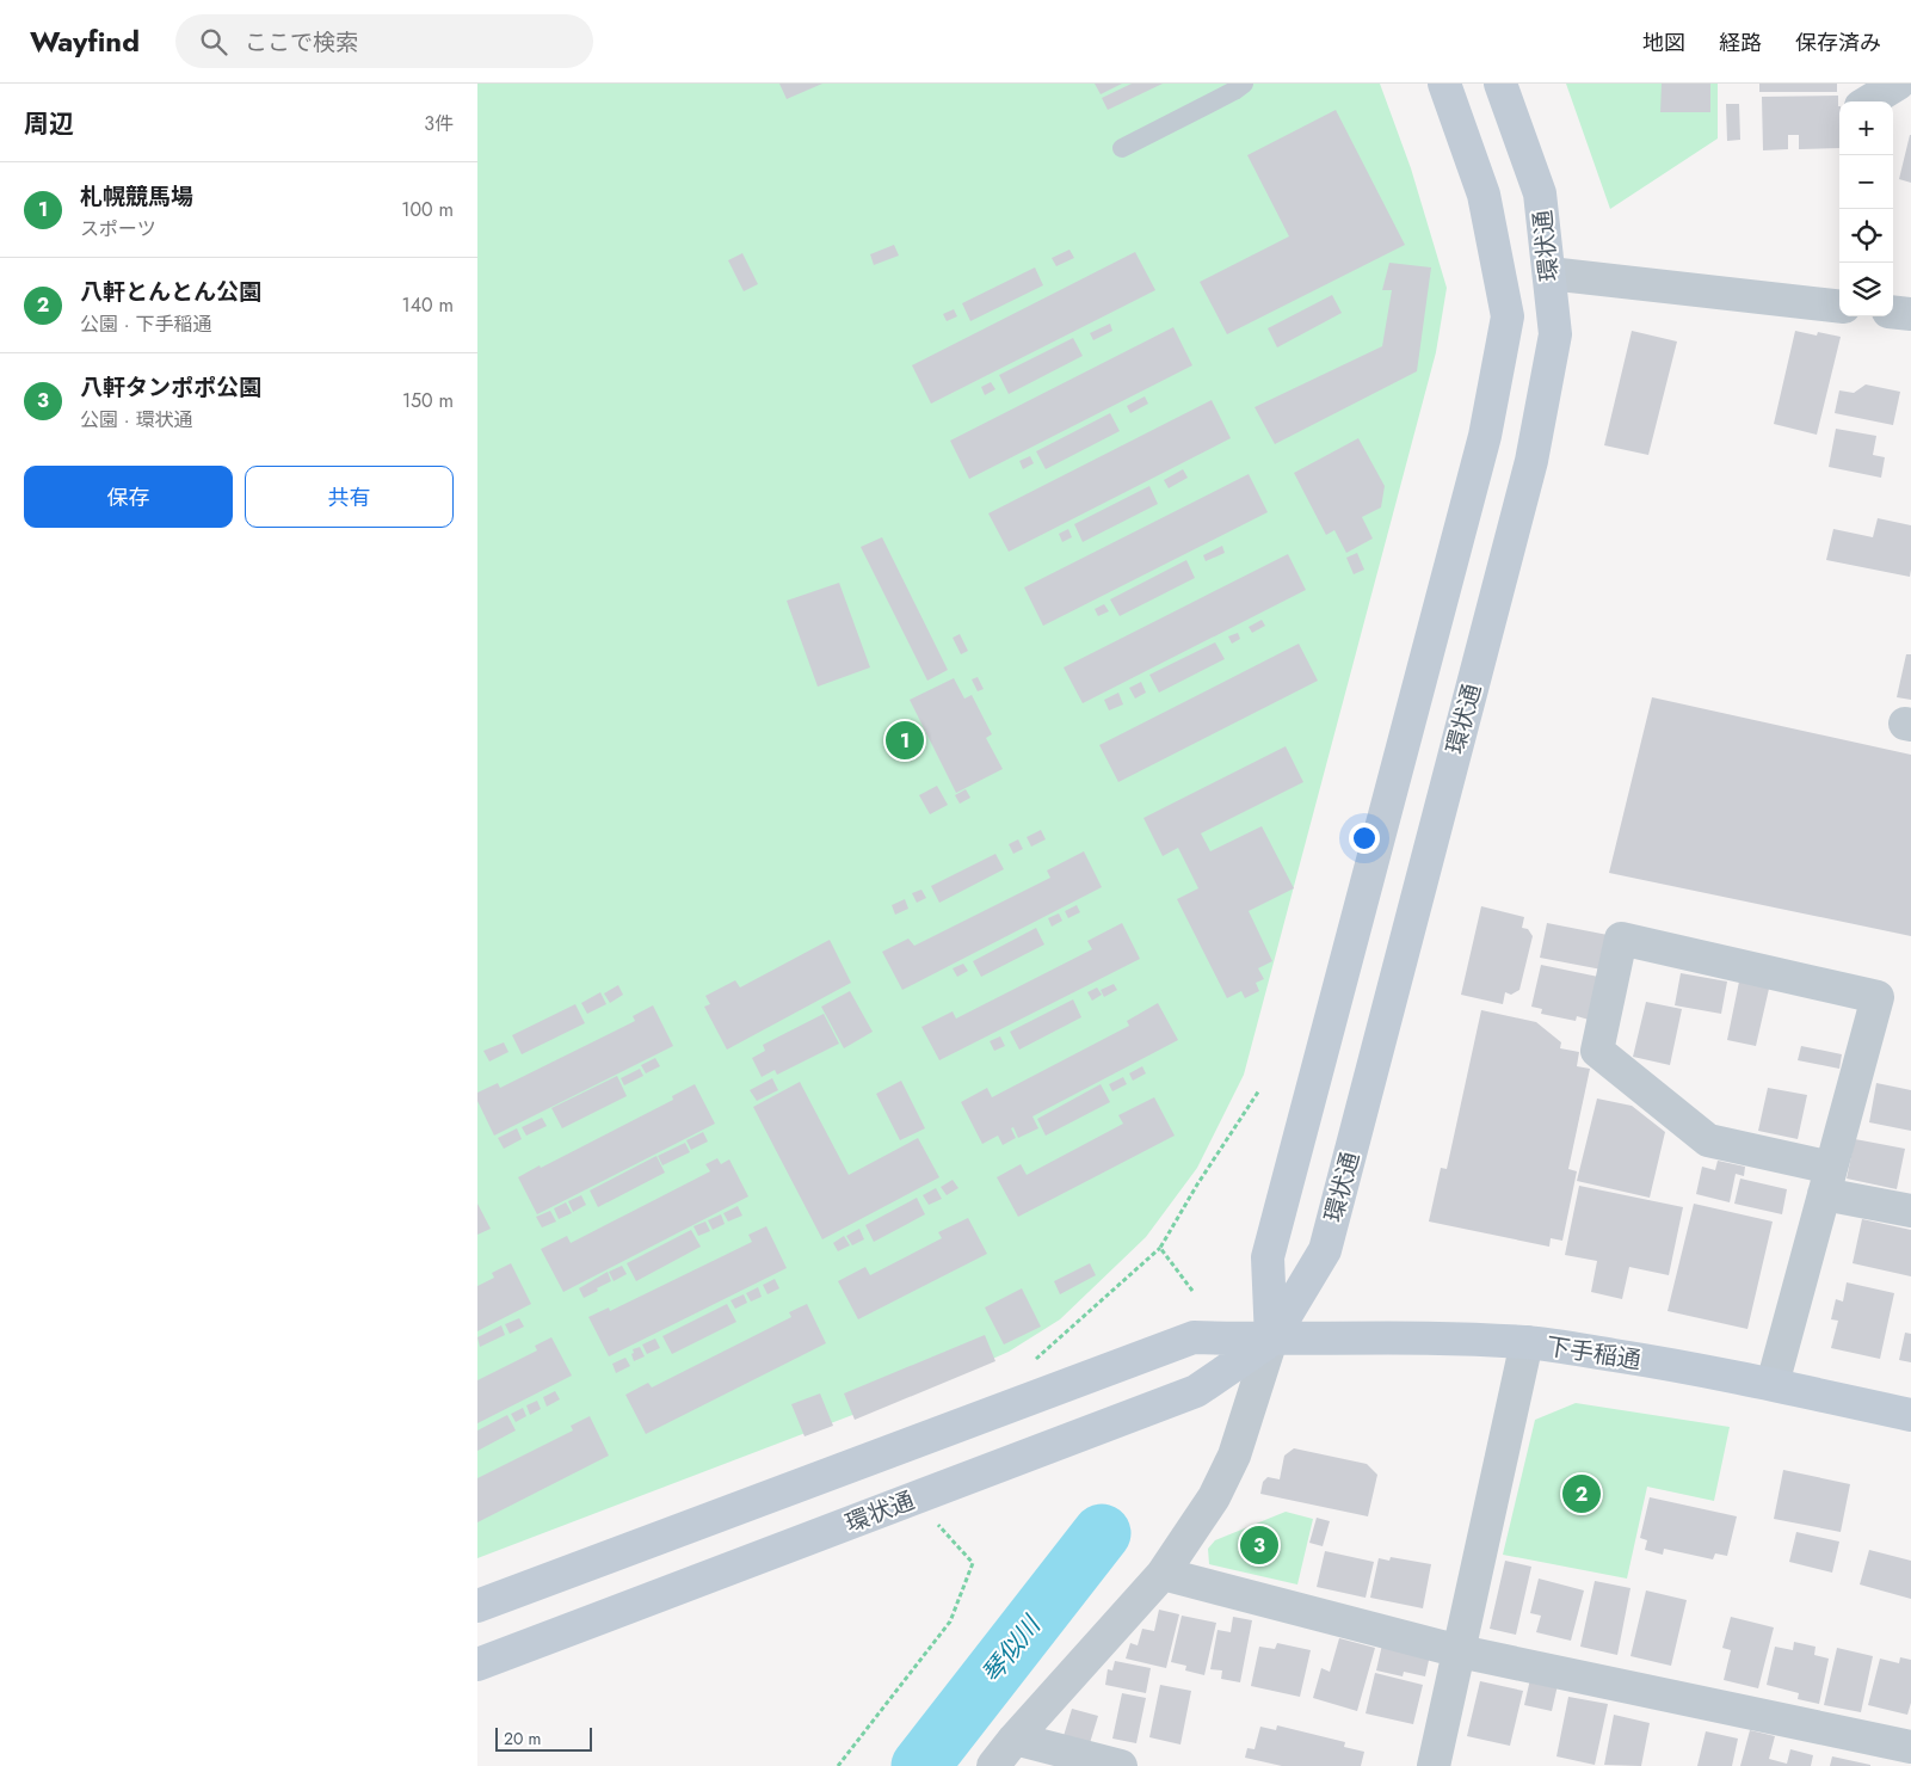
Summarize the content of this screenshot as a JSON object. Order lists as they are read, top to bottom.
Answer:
{
  "streets": {
    "street": ["環状通", "下手稲通"]
  },
  "crossings": [
    ["環状通", "下手稲通"]
  ],
  "water": ["琴似川"],
  "scale_bar": "20 m",
  "page": {
    "header": "Wayfind",
    "search": "ここで検索",
    "nav": ["地図", "経路", "保存済み"],
    "heading": ["周辺", "3件"],
    "map_buttons": ["+", "−"],
    "list": [
      {
        "mark": "1",
        "name": "札幌競馬場",
        "note": "スポーツ",
        "value": "100 m"
      },
      {
        "mark": "2",
        "name": "八軒とんとん公園",
        "note": "公園 · 下手稲通",
        "value": "140 m"
      },
      {
        "mark": "3",
        "name": "八軒タンポポ公園",
        "note": "公園 · 環状通",
        "value": "150 m"
      }
    ],
    "buttons": ["保存", "共有"],
    "pins": ["1", "2", "3"],
    "scale": "20 m"
  }
}
